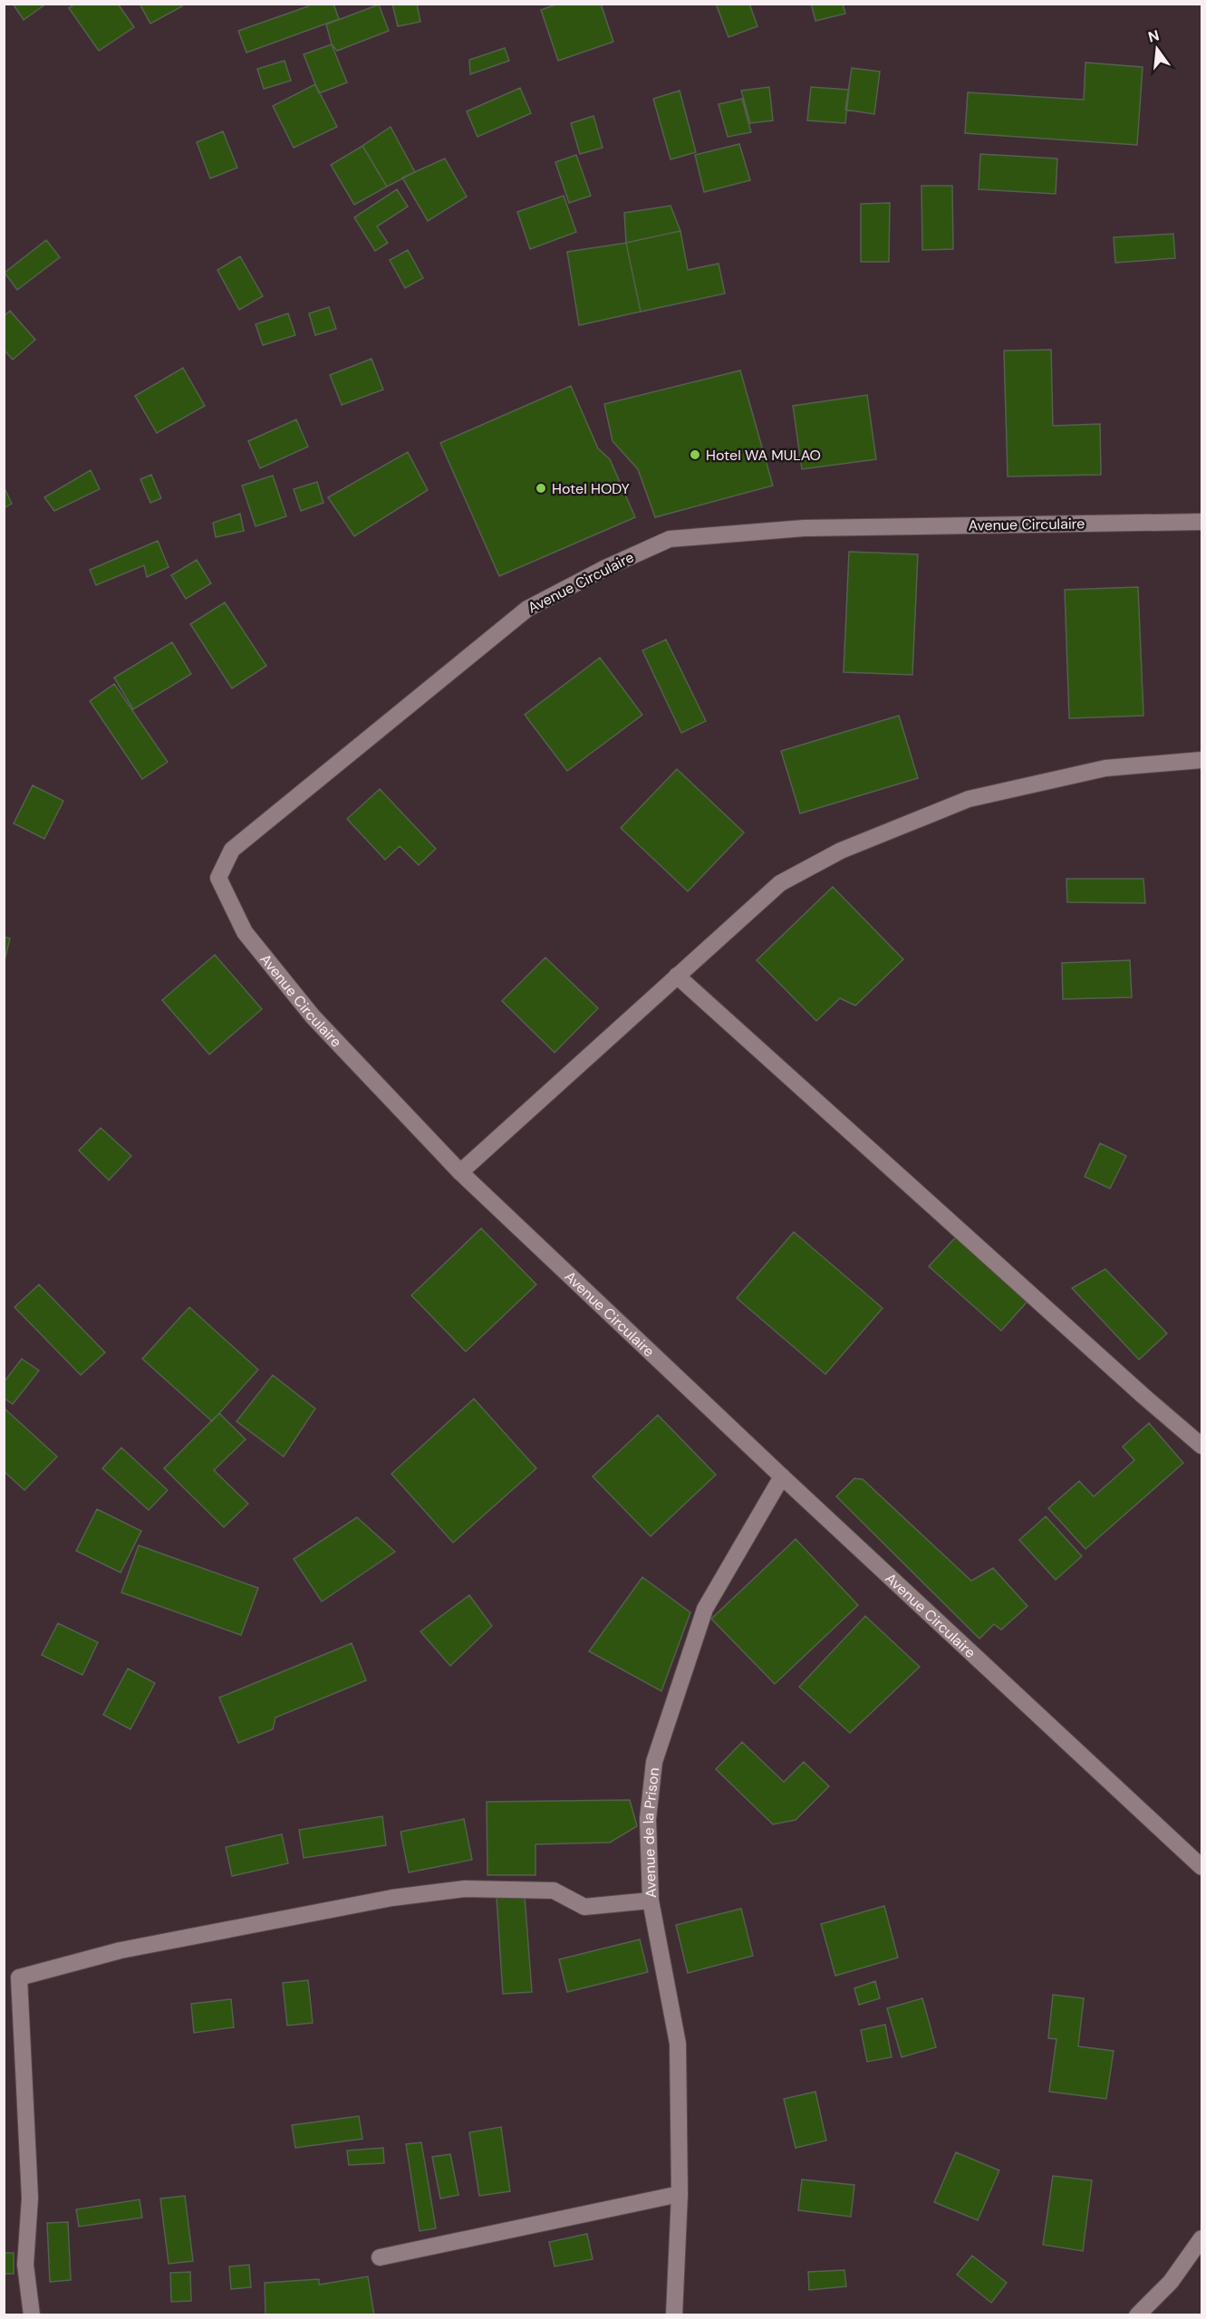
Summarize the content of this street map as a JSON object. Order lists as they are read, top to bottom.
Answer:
{
  "streets": {
    "street": ["Avenue Circulaire", "Avenue de la Prison"]
  },
  "crossings": [
    ["Avenue Circulaire", "Avenue de la Prison"]
  ],
  "places": ["Hotel WA MULAO", "Hotel HODY"],
  "north": "top"
}
